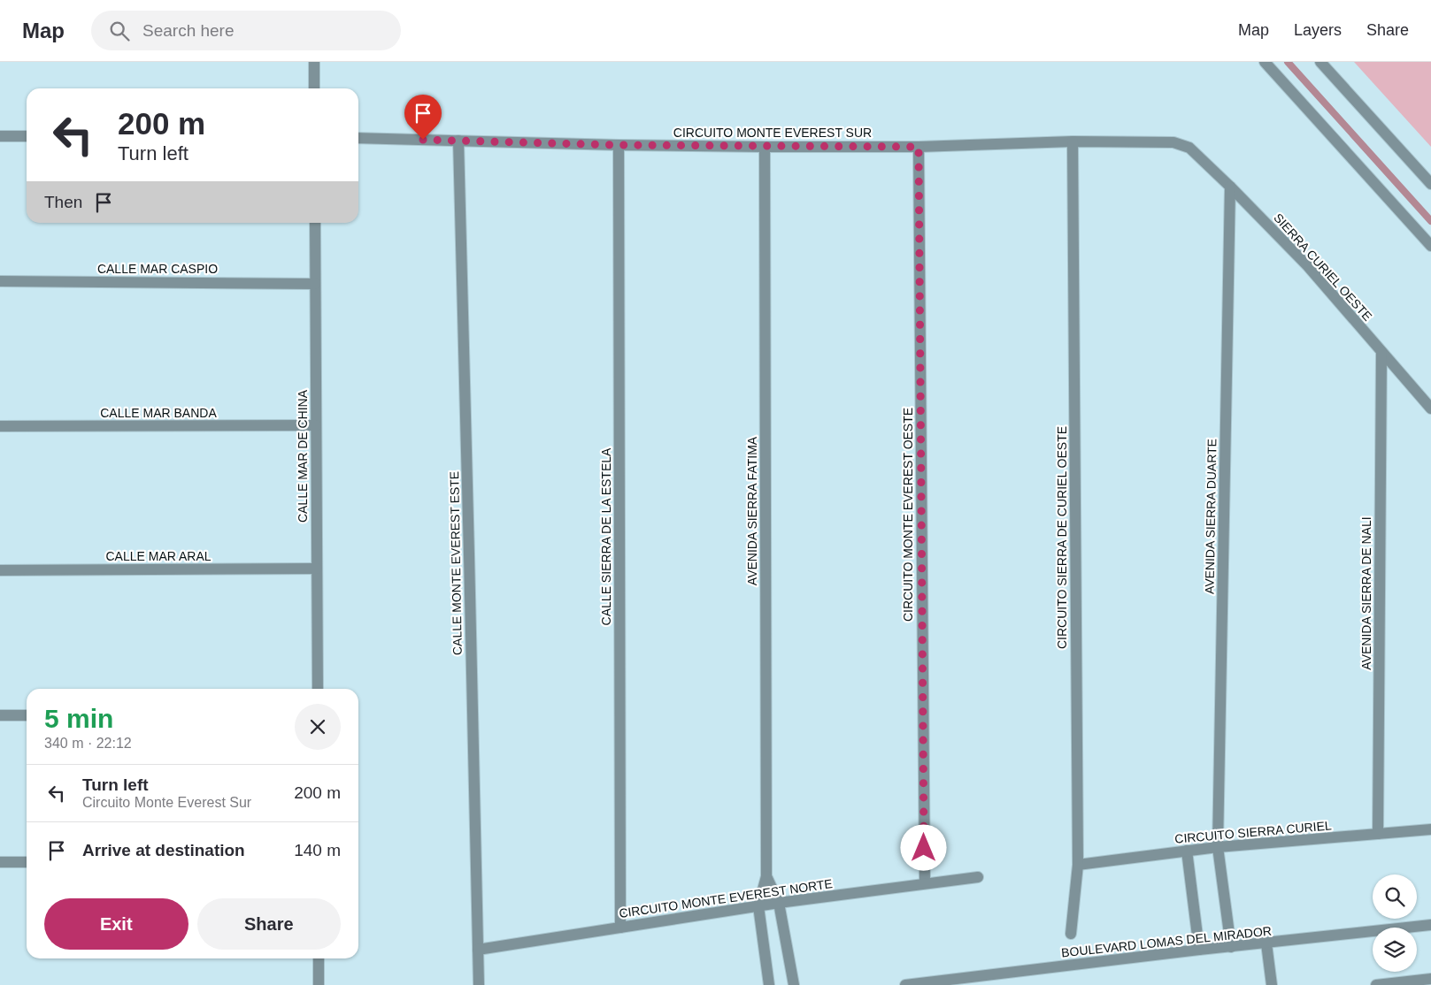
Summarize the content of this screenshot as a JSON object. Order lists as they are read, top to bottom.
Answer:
{
  "streets": {
    "street": [
      "CIRCUITO MONTE EVEREST SUR",
      "SIERRA CURIEL OESTE",
      "CALLE MAR CASPIO",
      "CALLE MAR BANDA",
      "CALLE MAR DE CHINA",
      "AVENIDA SIERRA FATIMA",
      "CIRCUITO MONTE EVEREST OESTE",
      "AVENIDA SIERRA DUARTE",
      "CALLE SIERRA DE LA ESTELA",
      "CIRCUITO SIERRA DE CURIEL OESTE",
      "CALLE MAR ARAL",
      "CALLE MONTE EVEREST ESTE",
      "AVENIDA SIERRA DE NALI",
      "CIRCUITO SIERRA CURIEL",
      "CIRCUITO MONTE EVEREST NORTE",
      "BOULEVARD LOMAS DEL MIRADOR"
    ]
  },
  "crossings": [
    ["CIRCUITO MONTE EVEREST SUR", "SIERRA CURIEL OESTE"],
    ["CIRCUITO MONTE EVEREST SUR", "AVENIDA SIERRA FATIMA"],
    ["CIRCUITO MONTE EVEREST SUR", "CIRCUITO MONTE EVEREST OESTE"],
    ["CIRCUITO MONTE EVEREST SUR", "CALLE SIERRA DE LA ESTELA"],
    ["CIRCUITO MONTE EVEREST SUR", "CIRCUITO SIERRA DE CURIEL OESTE"],
    ["CIRCUITO MONTE EVEREST SUR", "CALLE MONTE EVEREST ESTE"],
    ["SIERRA CURIEL OESTE", "AVENIDA SIERRA DUARTE"],
    ["SIERRA CURIEL OESTE", "AVENIDA SIERRA DE NALI"],
    ["CALLE MAR CASPIO", "CALLE MAR DE CHINA"],
    ["CALLE MAR BANDA", "CALLE MAR DE CHINA"],
    ["CALLE MAR DE CHINA", "CALLE MAR ARAL"],
    ["AVENIDA SIERRA FATIMA", "CIRCUITO MONTE EVEREST NORTE"],
    ["CIRCUITO MONTE EVEREST OESTE", "CIRCUITO MONTE EVEREST NORTE"],
    ["AVENIDA SIERRA DUARTE", "CIRCUITO SIERRA CURIEL"],
    ["AVENIDA SIERRA DUARTE", "BOULEVARD LOMAS DEL MIRADOR"],
    ["CALLE SIERRA DE LA ESTELA", "CIRCUITO MONTE EVEREST NORTE"],
    ["CIRCUITO SIERRA DE CURIEL OESTE", "CIRCUITO SIERRA CURIEL"],
    ["CALLE MONTE EVEREST ESTE", "CIRCUITO MONTE EVEREST NORTE"],
    ["AVENIDA SIERRA DE NALI", "CIRCUITO SIERRA CURIEL"]
  ],
  "page": {
    "header": "Map",
    "search": "Search here",
    "nav": ["Map", "Layers", "Share"],
    "turn": ["200 m", "Turn left"],
    "then": "Then",
    "heading": ["5 min", "340 m · 22:12"],
    "list": [
      {
        "name": "Turn left",
        "note": "Circuito Monte Everest Sur",
        "value": "200 m"
      },
      {
        "name": "Arrive at destination",
        "value": "140 m"
      }
    ],
    "buttons": ["Exit", "Share"]
  }
}
